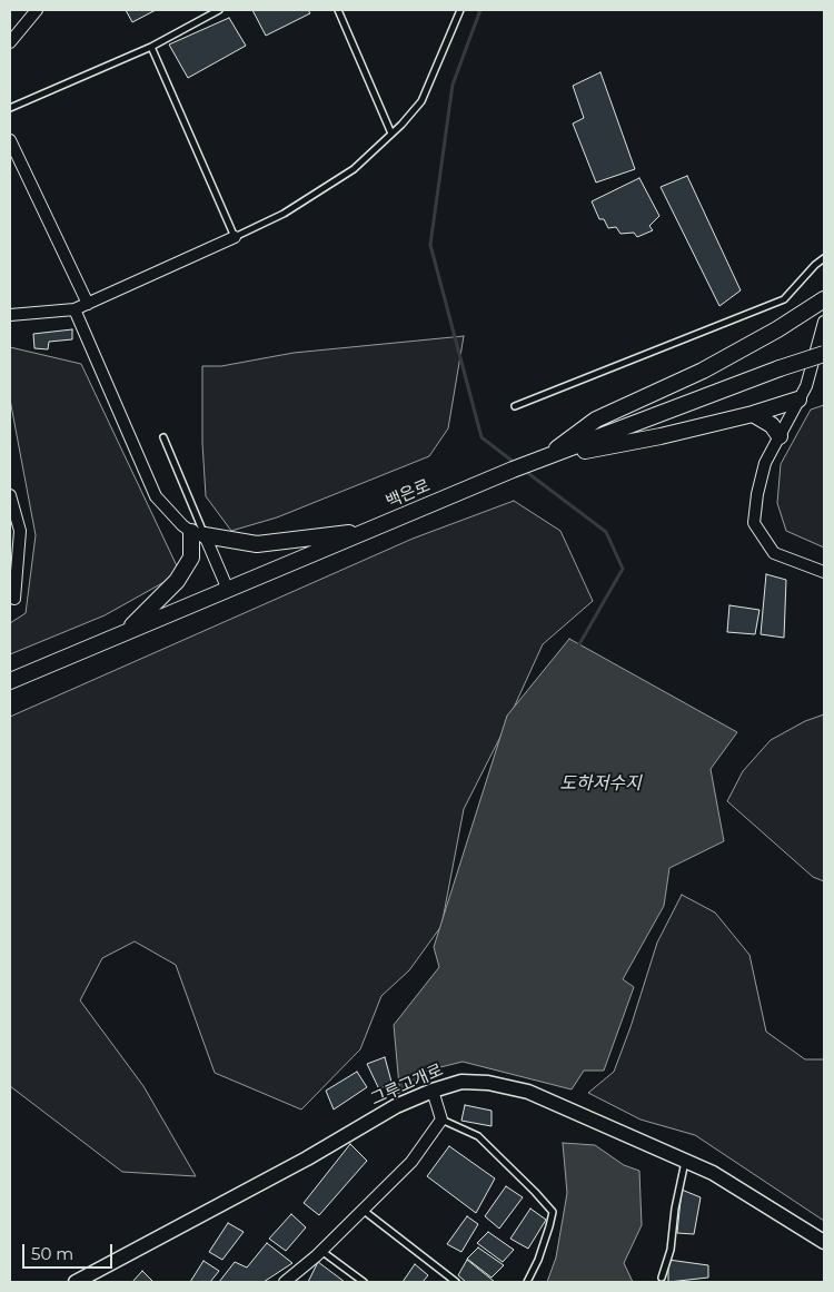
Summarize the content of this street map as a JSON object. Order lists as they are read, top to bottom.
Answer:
{
  "streets": {
    "main road": ["백은로"],
    "street": ["그루고개로"]
  },
  "water": ["도하저수지"],
  "scale_bar": "50 m"
}
